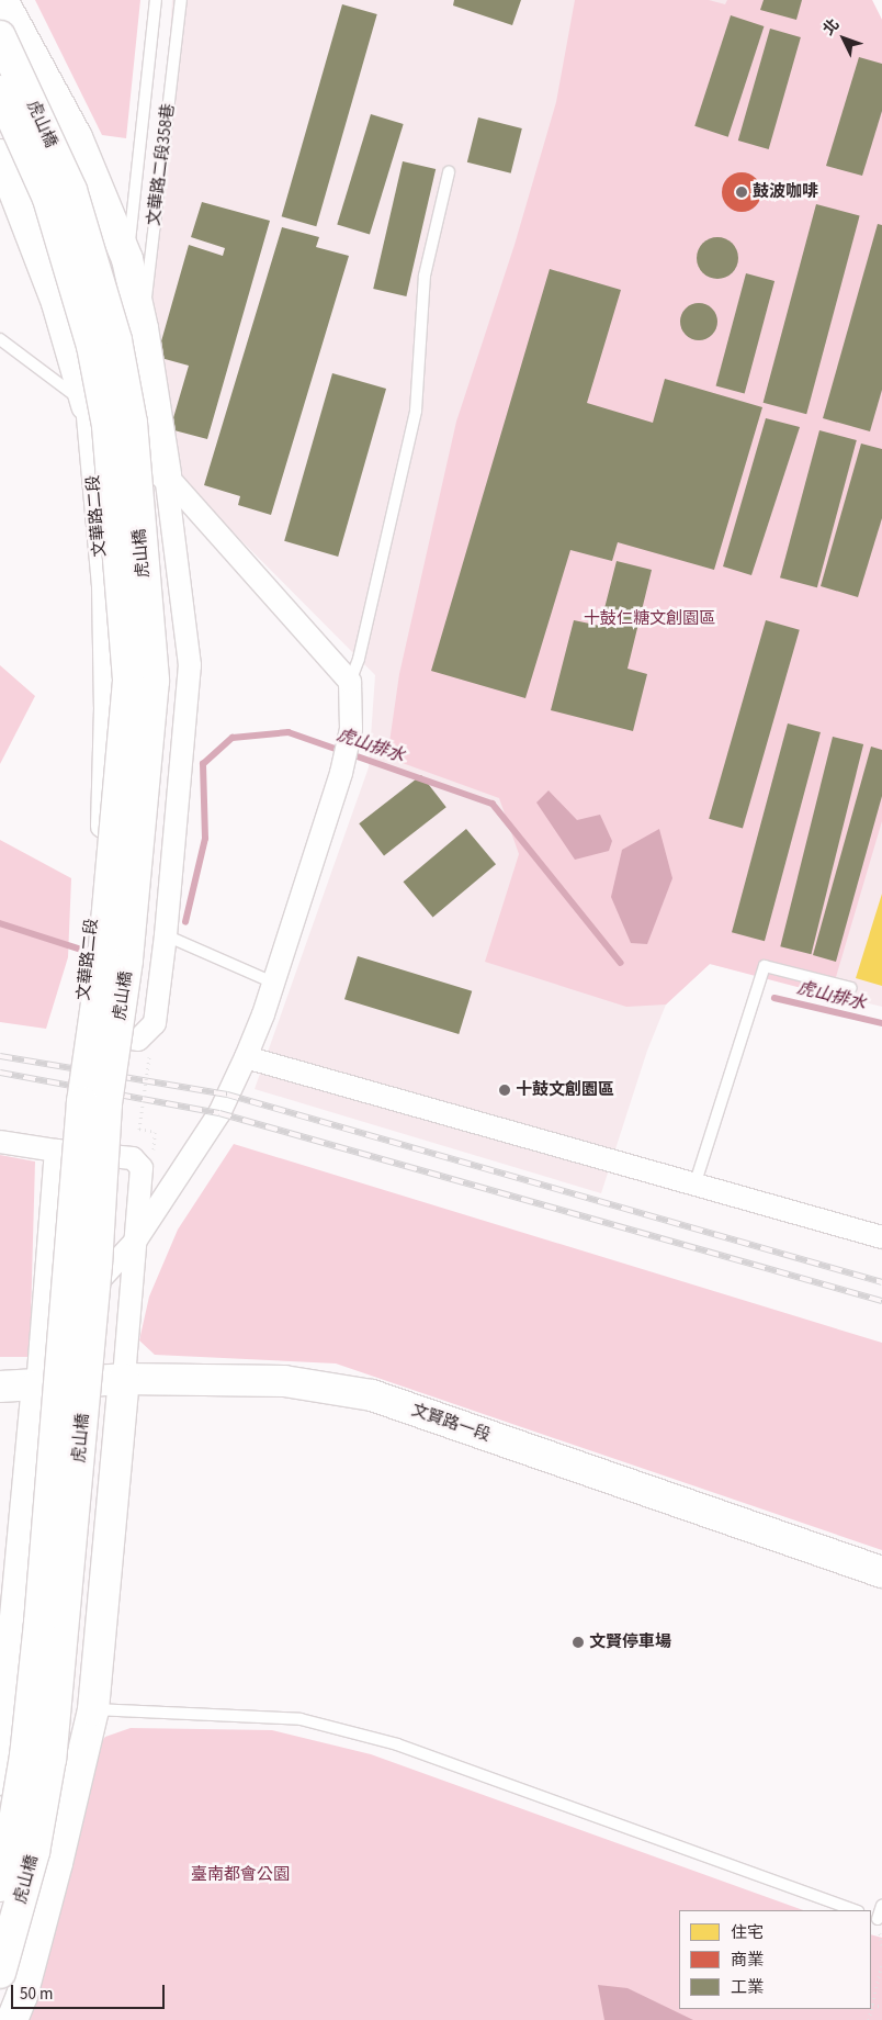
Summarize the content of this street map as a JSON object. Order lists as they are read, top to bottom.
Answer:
{
  "streets": {
    "street": ["虎山橋", "文華路二段", "文賢路一段"],
    "lane": ["文華路二段358巷"]
  },
  "water": ["虎山排水"],
  "parks": ["十鼓仁糖文創園區", "臺南都會公園"],
  "places": ["鼓波咖啡", "十鼓文創園區", "文賢停車場"],
  "legend": ["住宅", "商業", "工業"],
  "scale_bar": "50 m",
  "north": "top left"
}
